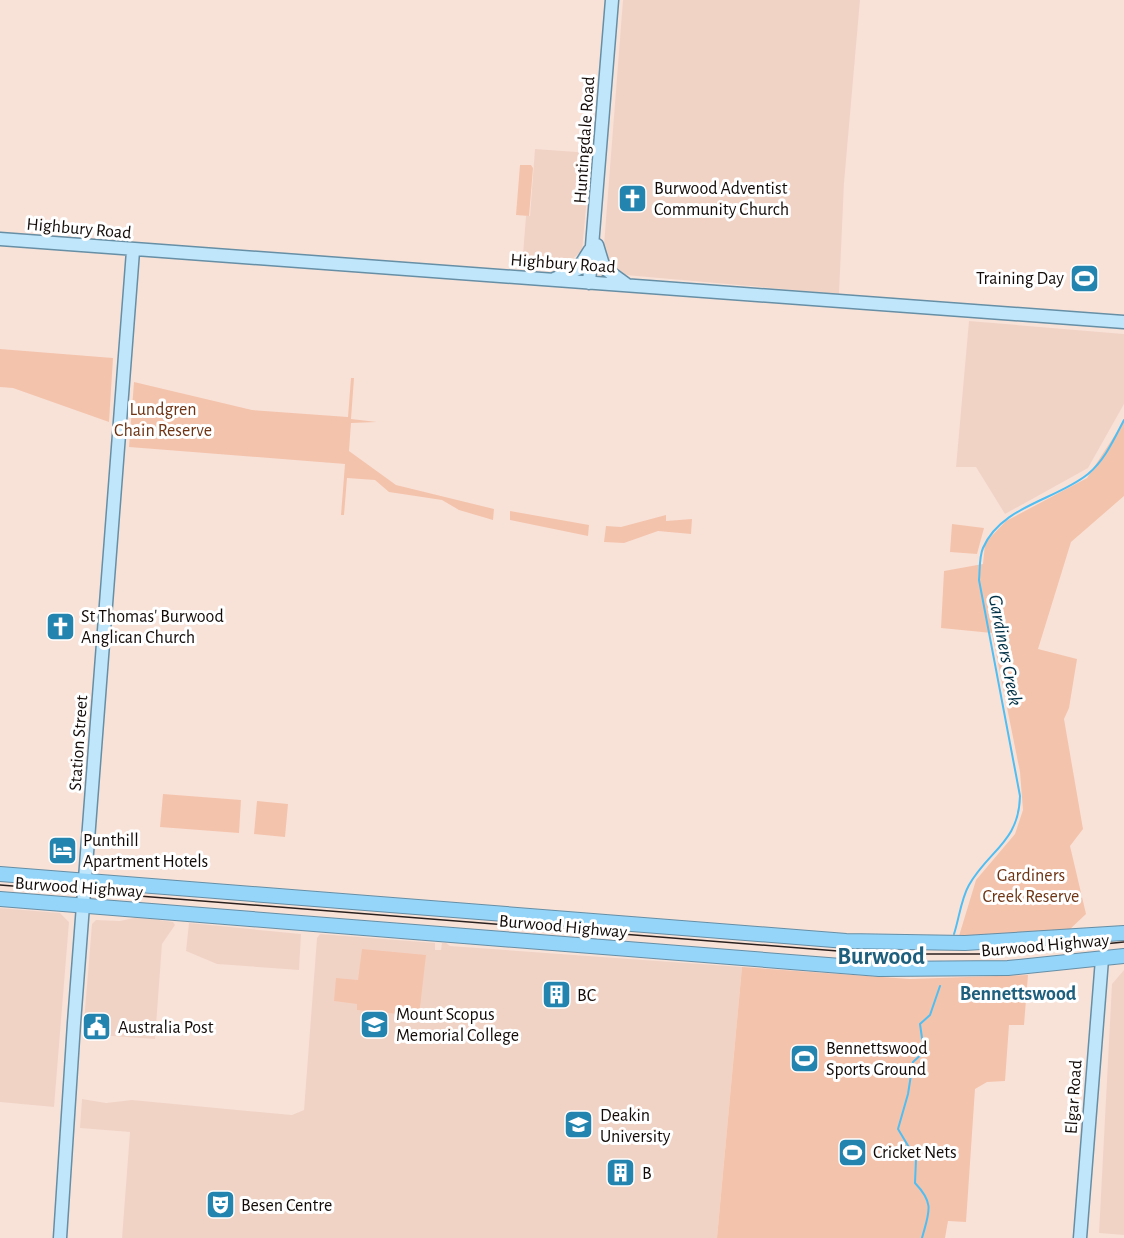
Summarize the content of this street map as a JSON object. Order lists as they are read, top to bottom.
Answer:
{
  "streets": {
    "highway": ["Burwood Highway"],
    "main road": [
      "Huntingdale Road",
      "Highbury Road",
      "Station Street",
      "Elgar Road"
    ]
  },
  "crossings": [
    ["Huntingdale Road", "Highbury Road"],
    ["Highbury Road", "Station Street"],
    ["Station Street", "Burwood Highway"],
    ["Burwood Highway", "Elgar Road"]
  ],
  "districts": ["Burwood", "Bennettswood"],
  "water": ["Gardiners Creek"],
  "parks": ["Lundgren Chain Reserve", "Gardiners Creek Reserve"],
  "places": {
    "church": ["Burwood Adventist Community Church", "St Thomas' Burwood Anglican Church"],
    "sports": ["Training Day", "Bennettswood Sports Ground", "Cricket Nets"],
    "hotel": ["Punthill Apartment Hotels"],
    "building": ["BC", "B"],
    "school or university": ["Mount Scopus Memorial College", "Deakin University"],
    "public building": ["Australia Post"],
    "theatre": ["Besen Centre"]
  }
}
